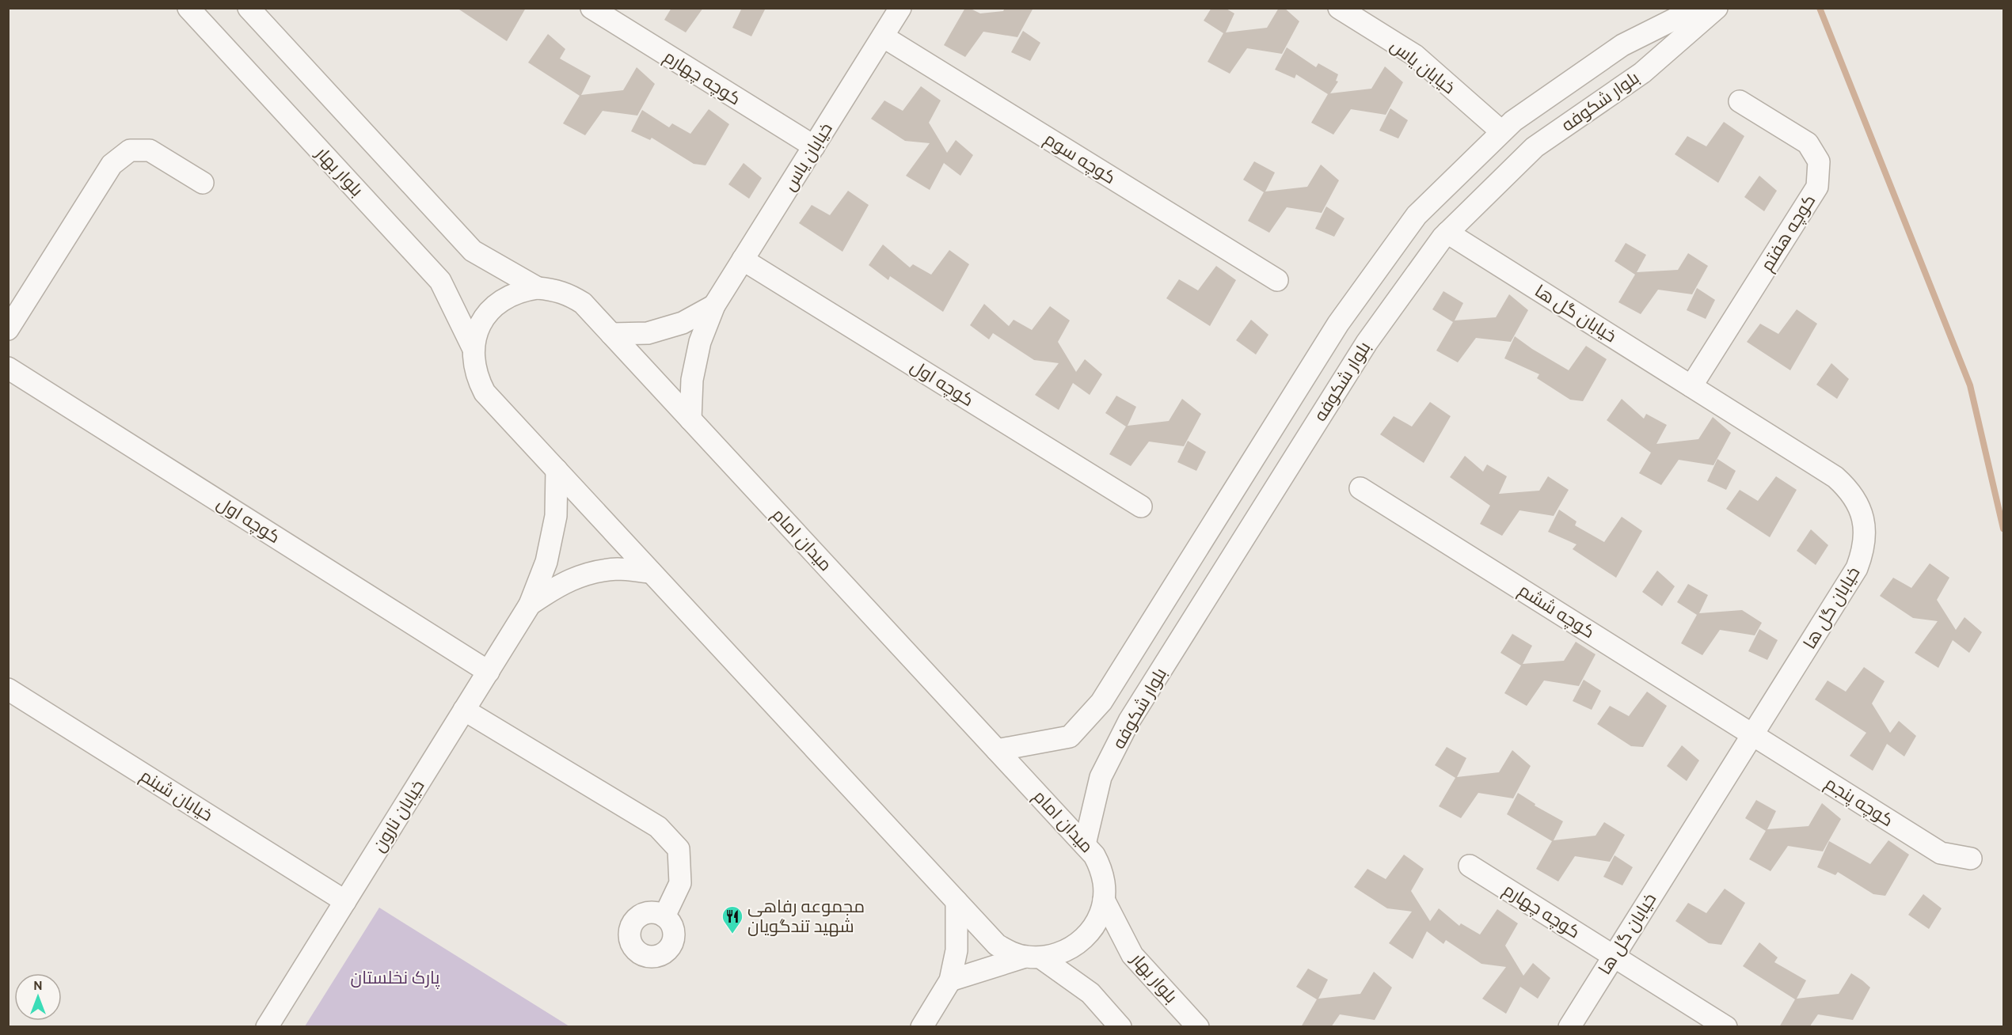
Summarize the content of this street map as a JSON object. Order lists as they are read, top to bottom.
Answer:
{
  "streets": {
    "street": [
      "خیابان یاس",
      "کوچه چهارم",
      "بلوار شکوفه",
      "کوچه سوم",
      "بلوار بهار",
      "کوچه هفتم",
      "خیابان گل ها",
      "کوچه اول",
      "میدان امام",
      "کوچه ششم",
      "خیابان شبنم",
      "کوچه پنجم",
      "خیابان نارون"
    ]
  },
  "crossings": [
    ["خیابان یاس", "کوچه چهارم"],
    ["خیابان یاس", "بلوار شکوفه"],
    ["خیابان یاس", "کوچه سوم"],
    ["خیابان یاس", "کوچه اول"],
    ["خیابان یاس", "میدان امام"],
    ["کوچه چهارم", "خیابان گل ها"],
    ["بلوار شکوفه", "خیابان گل ها"],
    ["بلوار شکوفه", "میدان امام"],
    ["بلوار بهار", "میدان امام"],
    ["کوچه هفتم", "خیابان گل ها"],
    ["خیابان گل ها", "کوچه ششم"],
    ["خیابان گل ها", "کوچه پنجم"],
    ["کوچه اول", "خیابان نارون"],
    ["کوچه ششم", "کوچه پنجم"],
    ["خیابان شبنم", "خیابان نارون"]
  ],
  "parks": ["پارک نخلستان"],
  "places": {
    "restaurant": ["مجموعه رفاهی شهید تندگویان"]
  },
  "north": "top"
}
